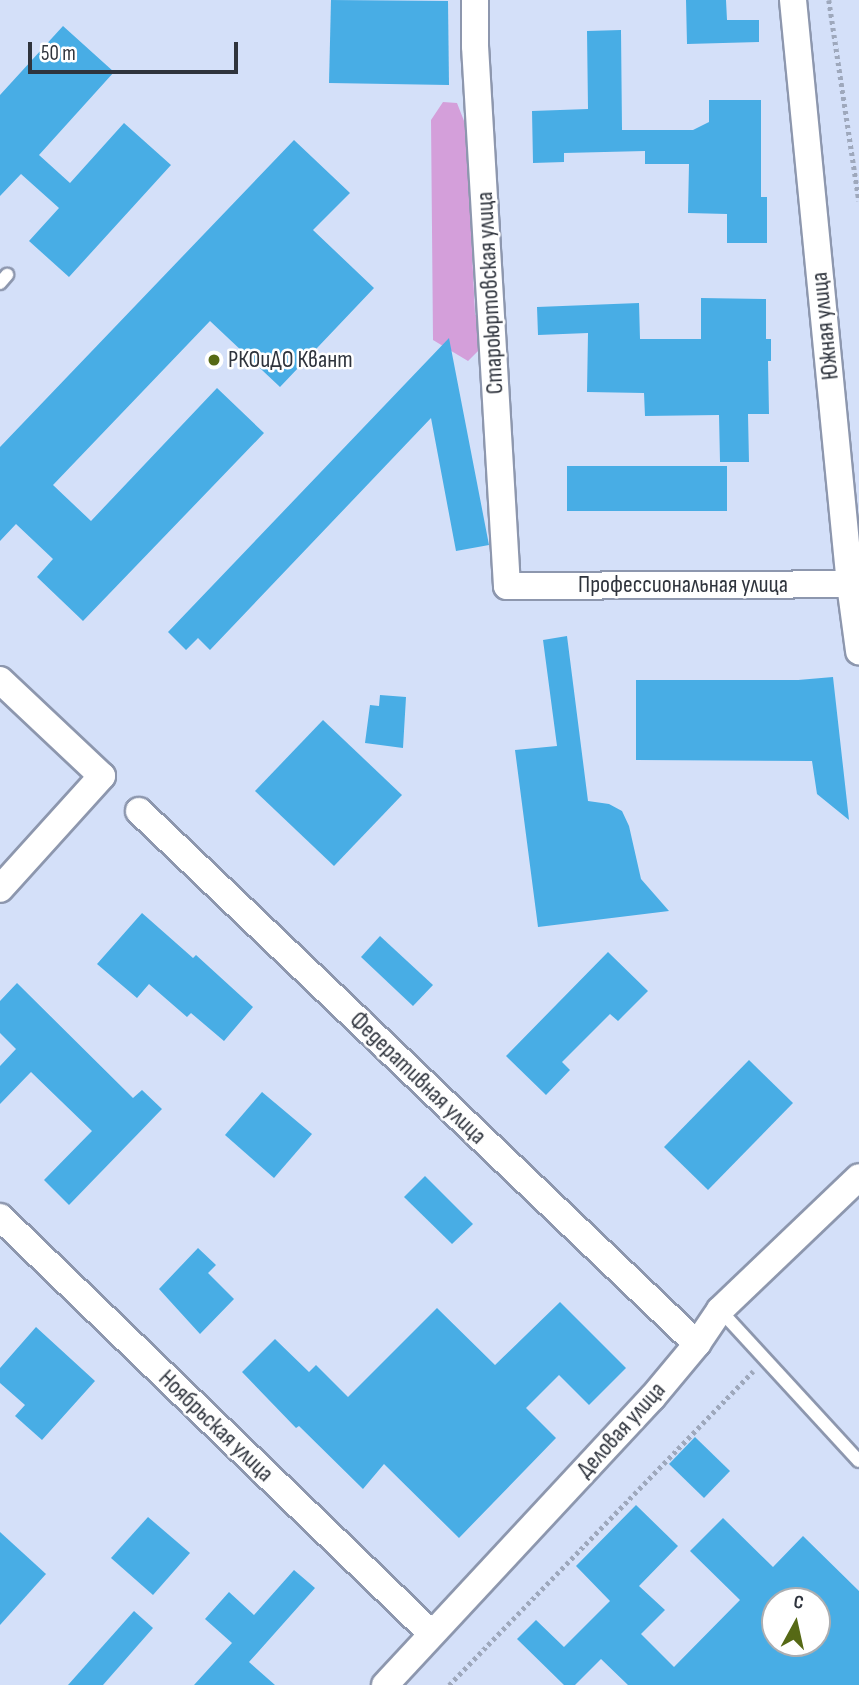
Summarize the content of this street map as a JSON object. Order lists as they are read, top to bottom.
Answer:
{
  "streets": {
    "street": [
      "Староюртовская улица",
      "Южная улица",
      "Профессиональная улица",
      "Федеративная улица",
      "Ноябрьская улица",
      "Деловая улица"
    ]
  },
  "crossings": [
    ["Староюртовская улица", "Профессиональная улица"],
    ["Южная улица", "Профессиональная улица"],
    ["Федеративная улица", "Деловая улица"],
    ["Ноябрьская улица", "Деловая улица"]
  ],
  "places": ["РКОиДО Квант"],
  "scale_bar": "50 m",
  "north": "top"
}
